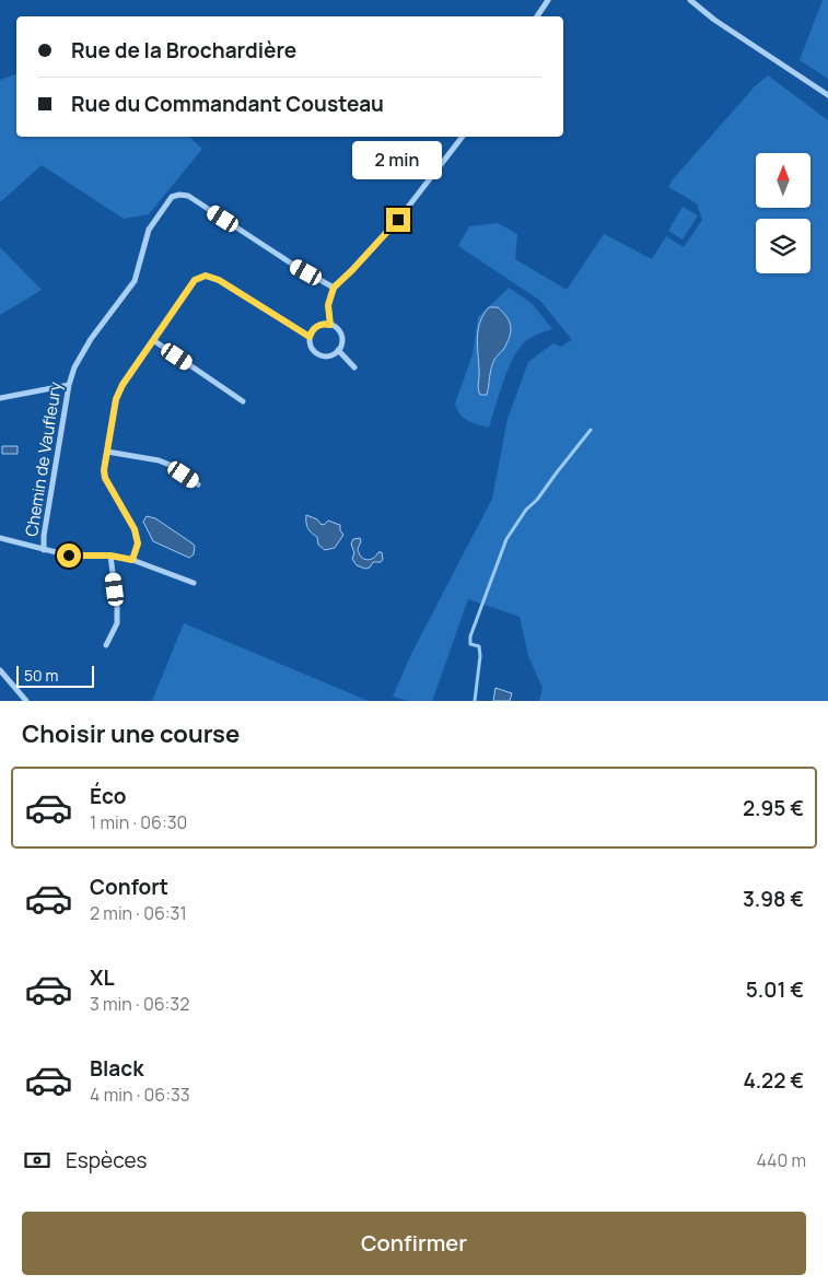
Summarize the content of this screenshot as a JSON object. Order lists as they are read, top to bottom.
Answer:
{
  "streets": {
    "street": ["Chemin de Vaufleury"]
  },
  "scale_bar": "50 m",
  "north": "top",
  "page": {
    "banner": ["Rue de la Brochardière", "Rue du Commandant Cousteau"],
    "bubble": "2 min",
    "scale": "50 m",
    "heading": "Choisir une course",
    "list": [
      {
        "name": "Éco",
        "note": "1 min · 06:30",
        "value": "2.95 €"
      },
      {
        "name": "Confort",
        "note": "2 min · 06:31",
        "value": "3.98 €"
      },
      {
        "name": "XL",
        "note": "3 min · 06:32",
        "value": "5.01 €"
      },
      {
        "name": "Black",
        "note": "4 min · 06:33",
        "value": "4.22 €"
      }
    ],
    "pay": ["Espèces", "440 m"],
    "buttons": "Confirmer"
  }
}
